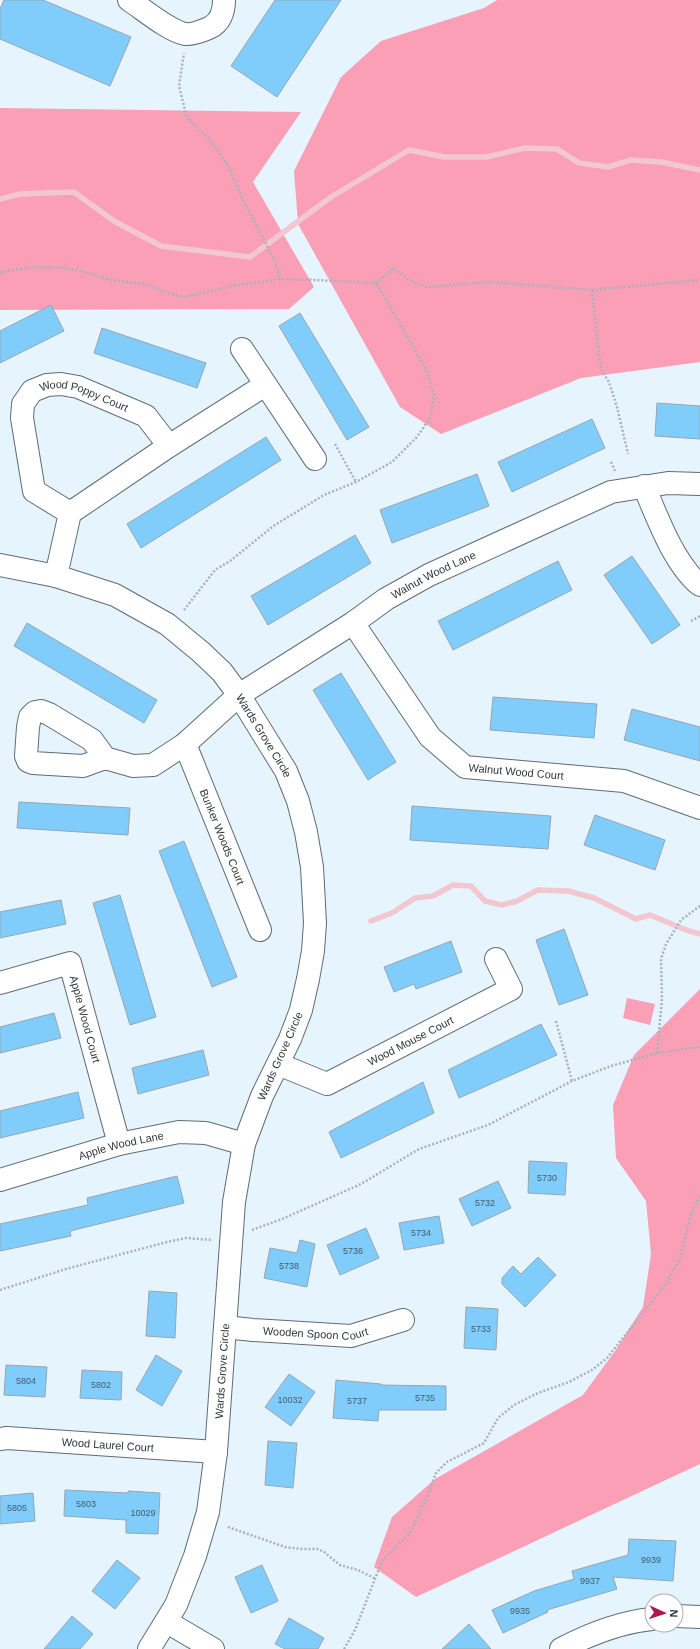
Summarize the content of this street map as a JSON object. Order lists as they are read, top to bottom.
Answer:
{
  "streets": {
    "street": [
      "Wood Poppy Court",
      "Walnut Wood Lane",
      "Wards Grove Circle",
      "Walnut Wood Court",
      "Bunker Woods Court",
      "Apple Wood Court",
      "Wood Mouse Court",
      "Apple Wood Lane",
      "Wooden Spoon Court",
      "Wood Laurel Court"
    ]
  },
  "crossings": [
    ["Walnut Wood Lane", "Wards Grove Circle"],
    ["Walnut Wood Lane", "Walnut Wood Court"],
    ["Walnut Wood Lane", "Bunker Woods Court"],
    ["Wards Grove Circle", "Wood Mouse Court"],
    ["Wards Grove Circle", "Apple Wood Lane"],
    ["Wards Grove Circle", "Wooden Spoon Court"],
    ["Wards Grove Circle", "Wood Laurel Court"],
    ["Apple Wood Court", "Apple Wood Lane"]
  ],
  "house_numbers": [
    "5730",
    "5732",
    "5734",
    "5736",
    "5738",
    "5733",
    "5804",
    "5802",
    "5735",
    "10032",
    "5737",
    "5803",
    "5805",
    "10029",
    "9939",
    "9937",
    "9935"
  ],
  "north": "right"
}
